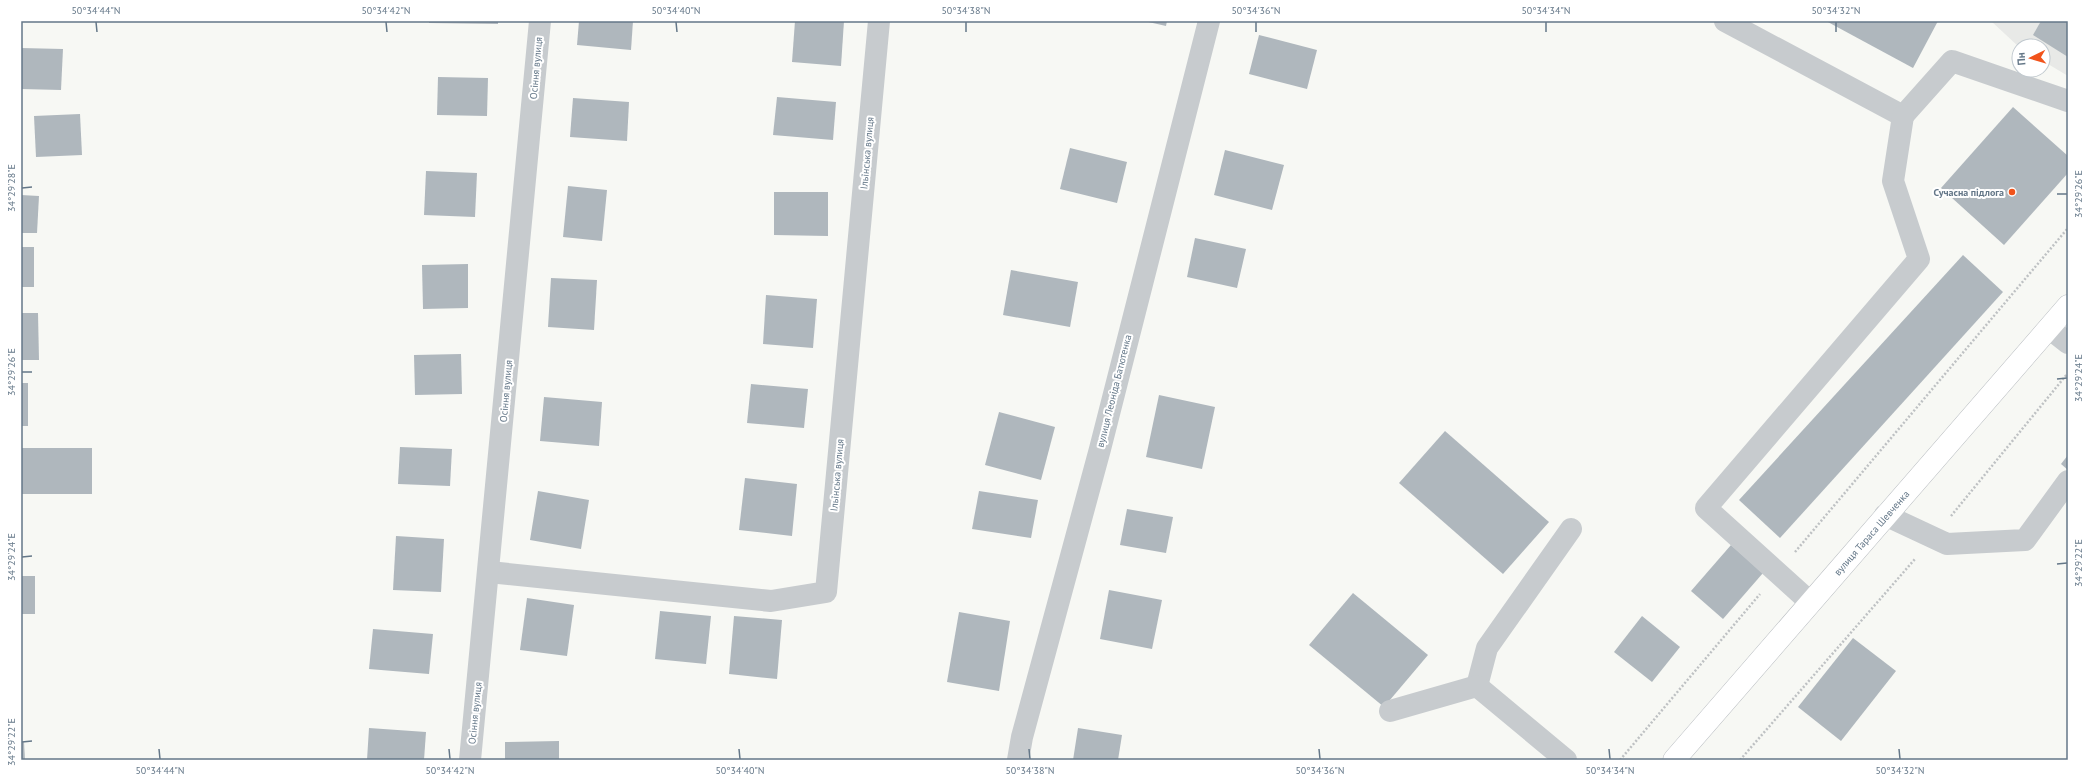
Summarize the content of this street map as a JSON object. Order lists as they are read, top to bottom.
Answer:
{
  "streets": {
    "main road": ["вулиця Тараса Шевченка"],
    "street": ["Осіння вулиця", "Ільїнська вулиця", "вулиця Леоніда Батютенка"]
  },
  "crossings": [
    ["Осіння вулиця", "Ільїнська вулиця"]
  ],
  "places": ["Сучасна підлога"],
  "north": "left",
  "coordinates": [
    "50°34'44\"N",
    "50°34'42\"N",
    "50°34'40\"N",
    "50°34'38\"N",
    "50°34'36\"N",
    "50°34'34\"N",
    "50°34'32\"N",
    "34°29'28\"E",
    "34°29'26\"E",
    "34°29'24\"E",
    "34°29'22\"E"
  ]
}
